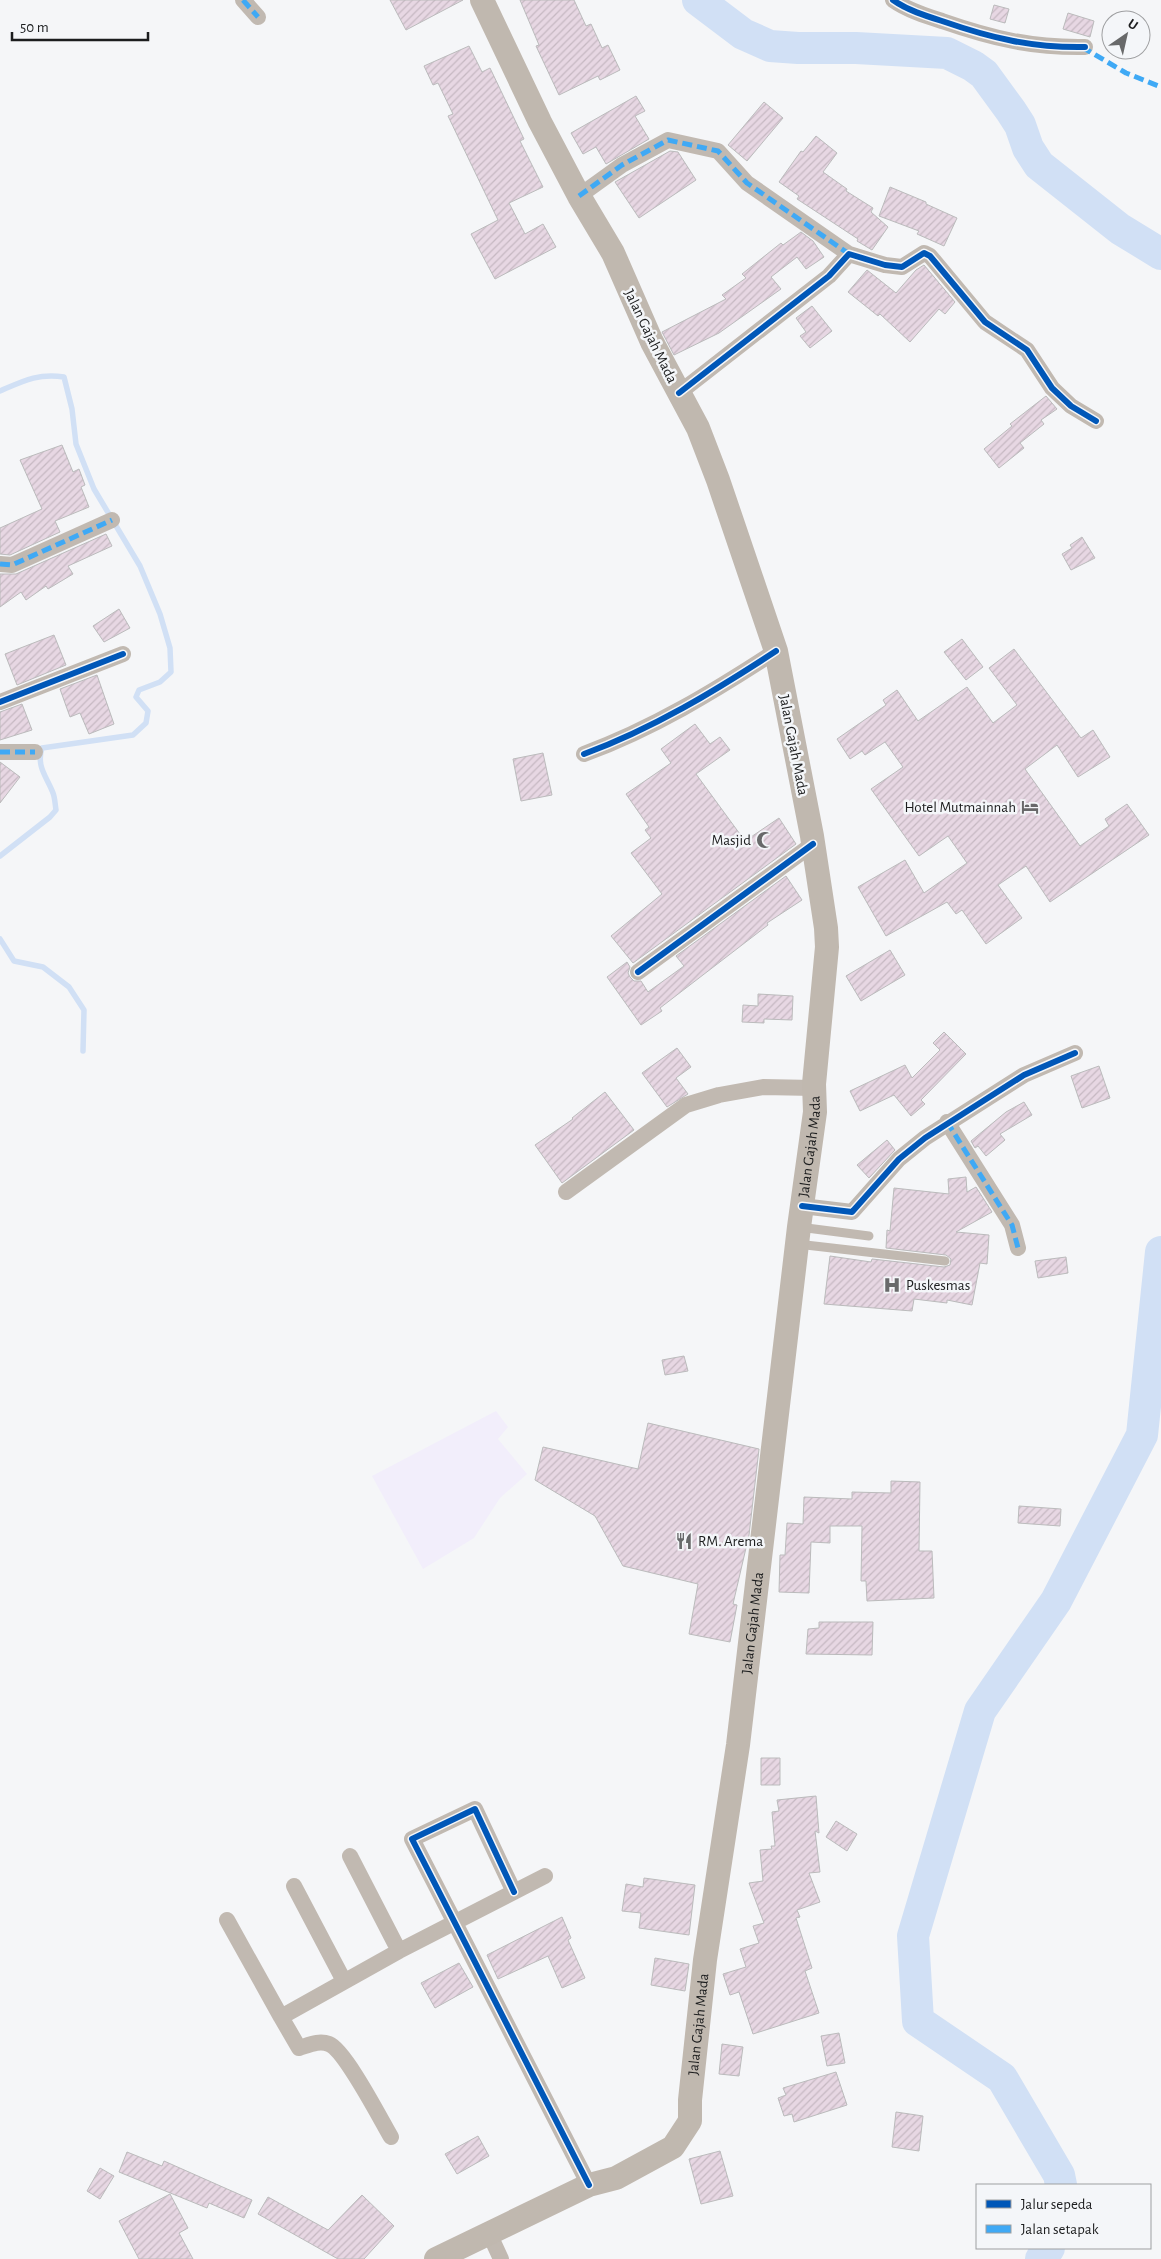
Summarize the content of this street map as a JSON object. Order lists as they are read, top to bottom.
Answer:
{
  "streets": {
    "main road": ["Jalan Gajah Mada"]
  },
  "places": {
    "hotel": ["Hotel Mutmainnah"],
    "mosque": ["Masjid"],
    "hospital": ["Puskesmas"],
    "restaurant": ["RM. Arema"]
  },
  "legend": ["Jalur sepeda", "Jalan setapak"],
  "scale_bar": "50 m",
  "north": "top right"
}
